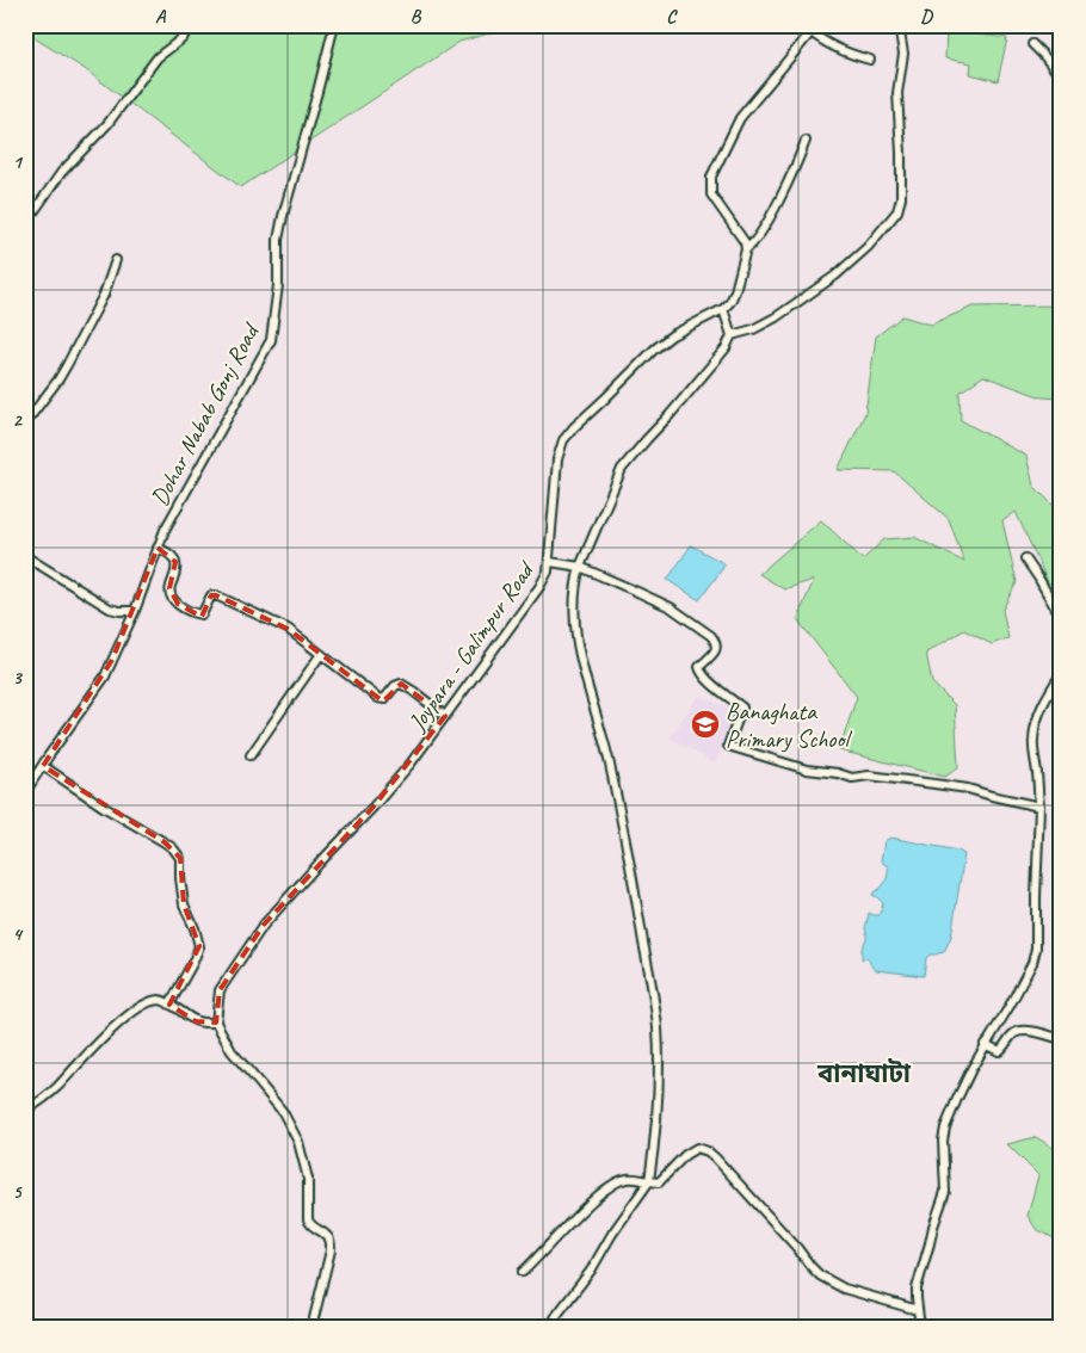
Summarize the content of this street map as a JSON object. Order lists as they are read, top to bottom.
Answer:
{
  "streets": {
    "street": ["Dohar Nabab Gonj Road", "Joypara - Galimpur Road"]
  },
  "districts": ["বানাঘাটা"],
  "places": {
    "school or university": ["Banaghata Primary School"]
  },
  "grid": {
    "columns": [
      "A",
      "B",
      "C",
      "D"
    ],
    "rows": [
      "1",
      "2",
      "3",
      "4",
      "5"
    ]
  }
}
